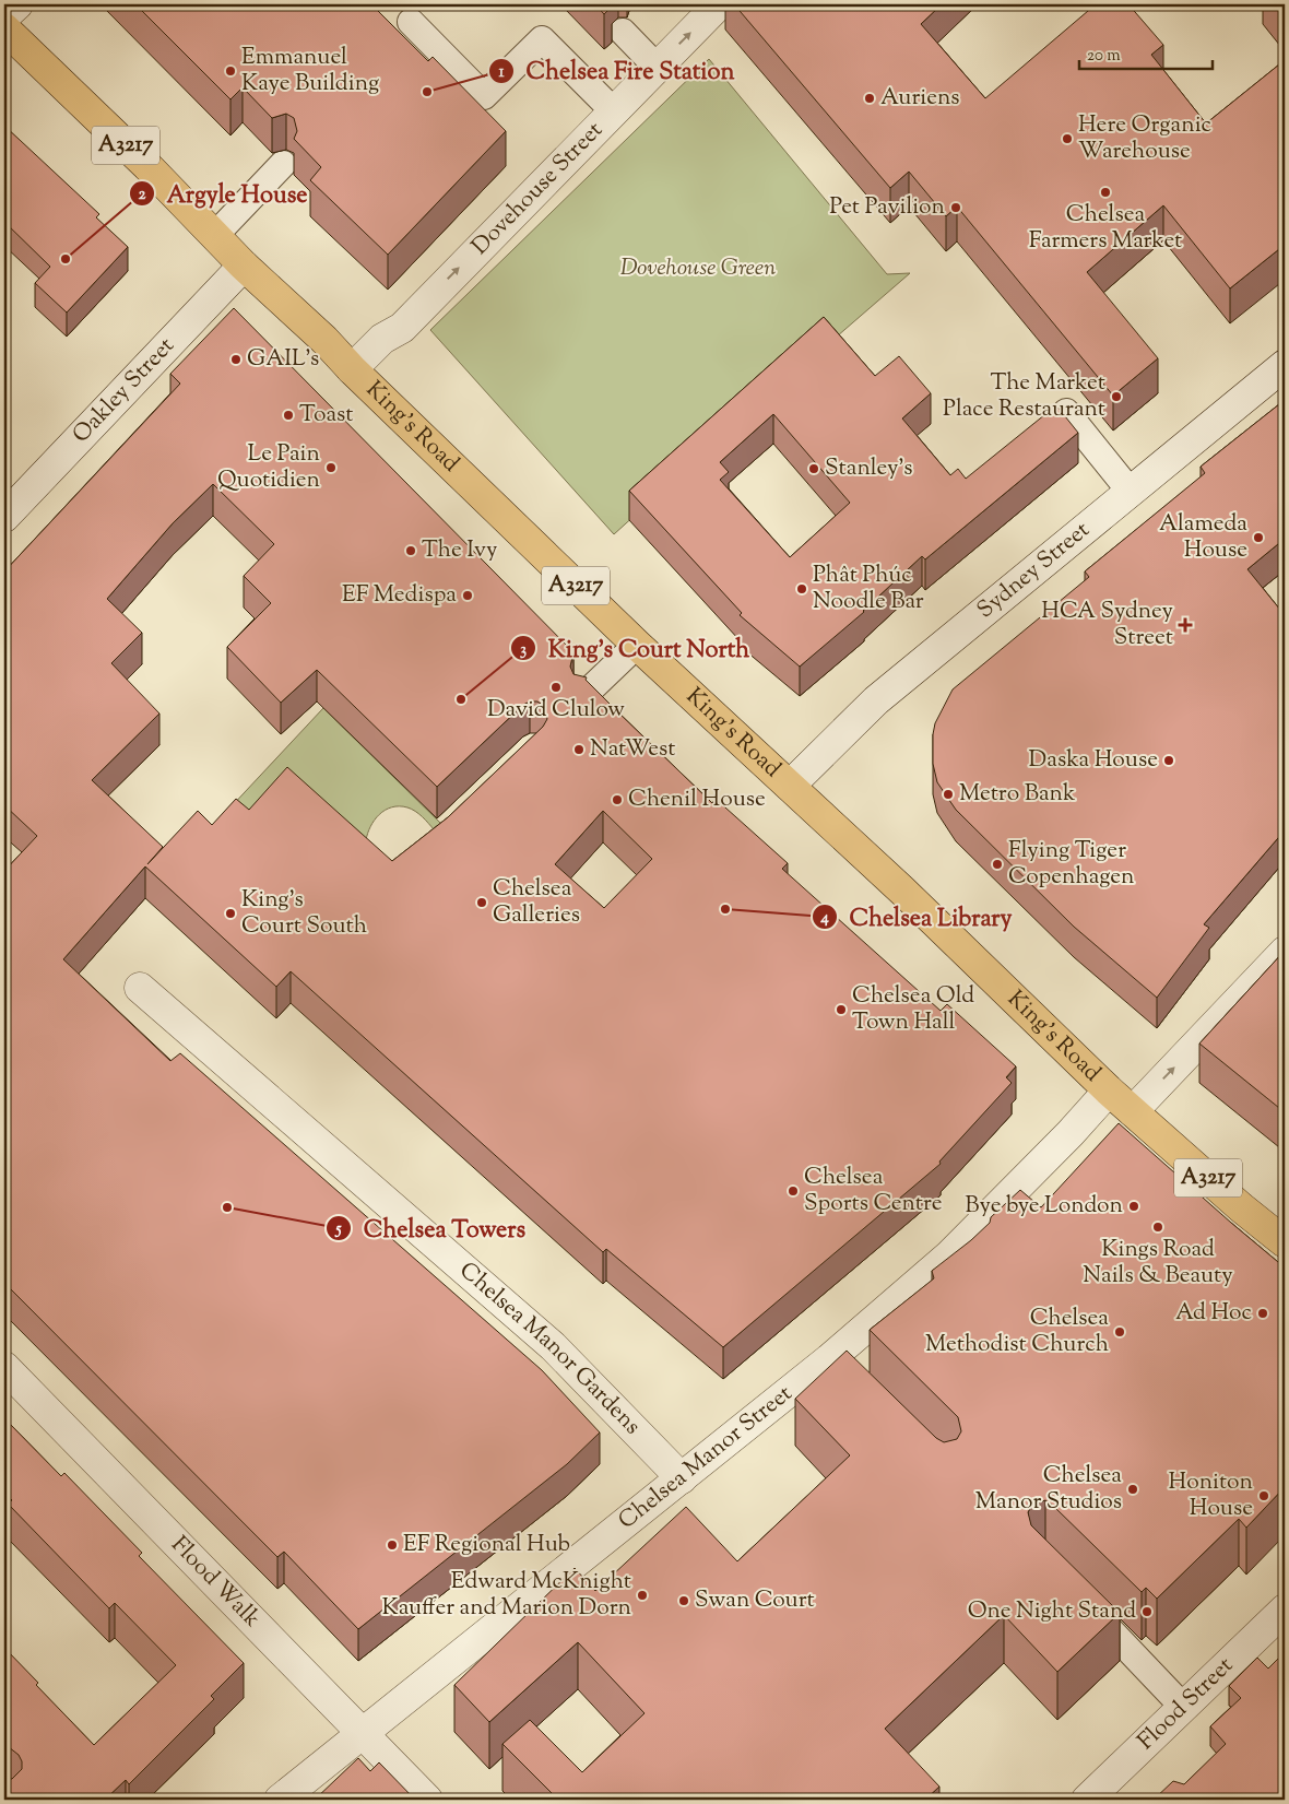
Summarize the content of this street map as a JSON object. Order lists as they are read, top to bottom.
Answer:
{
  "streets": {
    "main road": ["A3217", "King's Road"],
    "street": [
      "Dovehouse Street",
      "Oakley Street",
      "Sydney Street",
      "Chelsea Manor Gardens",
      "Chelsea Manor Street",
      "Flood Walk",
      "Flood Street"
    ]
  },
  "crossings": [
    ["Dovehouse Street", "King's Road"],
    ["Oakley Street", "King's Road"],
    ["King's Road", "Sydney Street"],
    ["King's Road", "Chelsea Manor Street"],
    ["Chelsea Manor Gardens", "Chelsea Manor Street"],
    ["Chelsea Manor Street", "Flood Walk"]
  ],
  "one_way": ["Dovehouse Street"],
  "parks": ["Dovehouse Green"],
  "places": {
    "other": [
      "Emmanuel Kaye Building",
      "Chelsea Fire Station",
      "Auriens",
      "Here Organic Warehouse",
      "Chelsea Farmers Market",
      "Pet Pavilion",
      "Argyle House",
      "GAIL's",
      "The Market Place Restaurant",
      "Toast",
      "Le Pain Quotidien",
      "Stanley's",
      "Alameda House",
      "The Ivy",
      "Phât Phúc Noodle Bar",
      "EF Medispa",
      "David Clulow",
      "King's Court North",
      "NatWest",
      "Daska House",
      "Metro Bank",
      "Chenil House",
      "Flying Tiger Copenhagen",
      "Chelsea Galleries",
      "Chelsea Library",
      "King's Court South",
      "Chelsea Old Town Hall",
      "Chelsea Sports Centre",
      "Bye bye London",
      "Chelsea Towers",
      "Kings Road Nails & Beauty",
      "Ad Hoc",
      "Chelsea Methodist Church",
      "Chelsea Manor Studios",
      "Honiton House",
      "EF Regional Hub",
      "Edward McKnight Kauffer and Marion Dorn",
      "Swan Court",
      "One Night Stand"
    ],
    "health": ["HCA Sydney Street"]
  },
  "scale_bar": "20 m"
}
